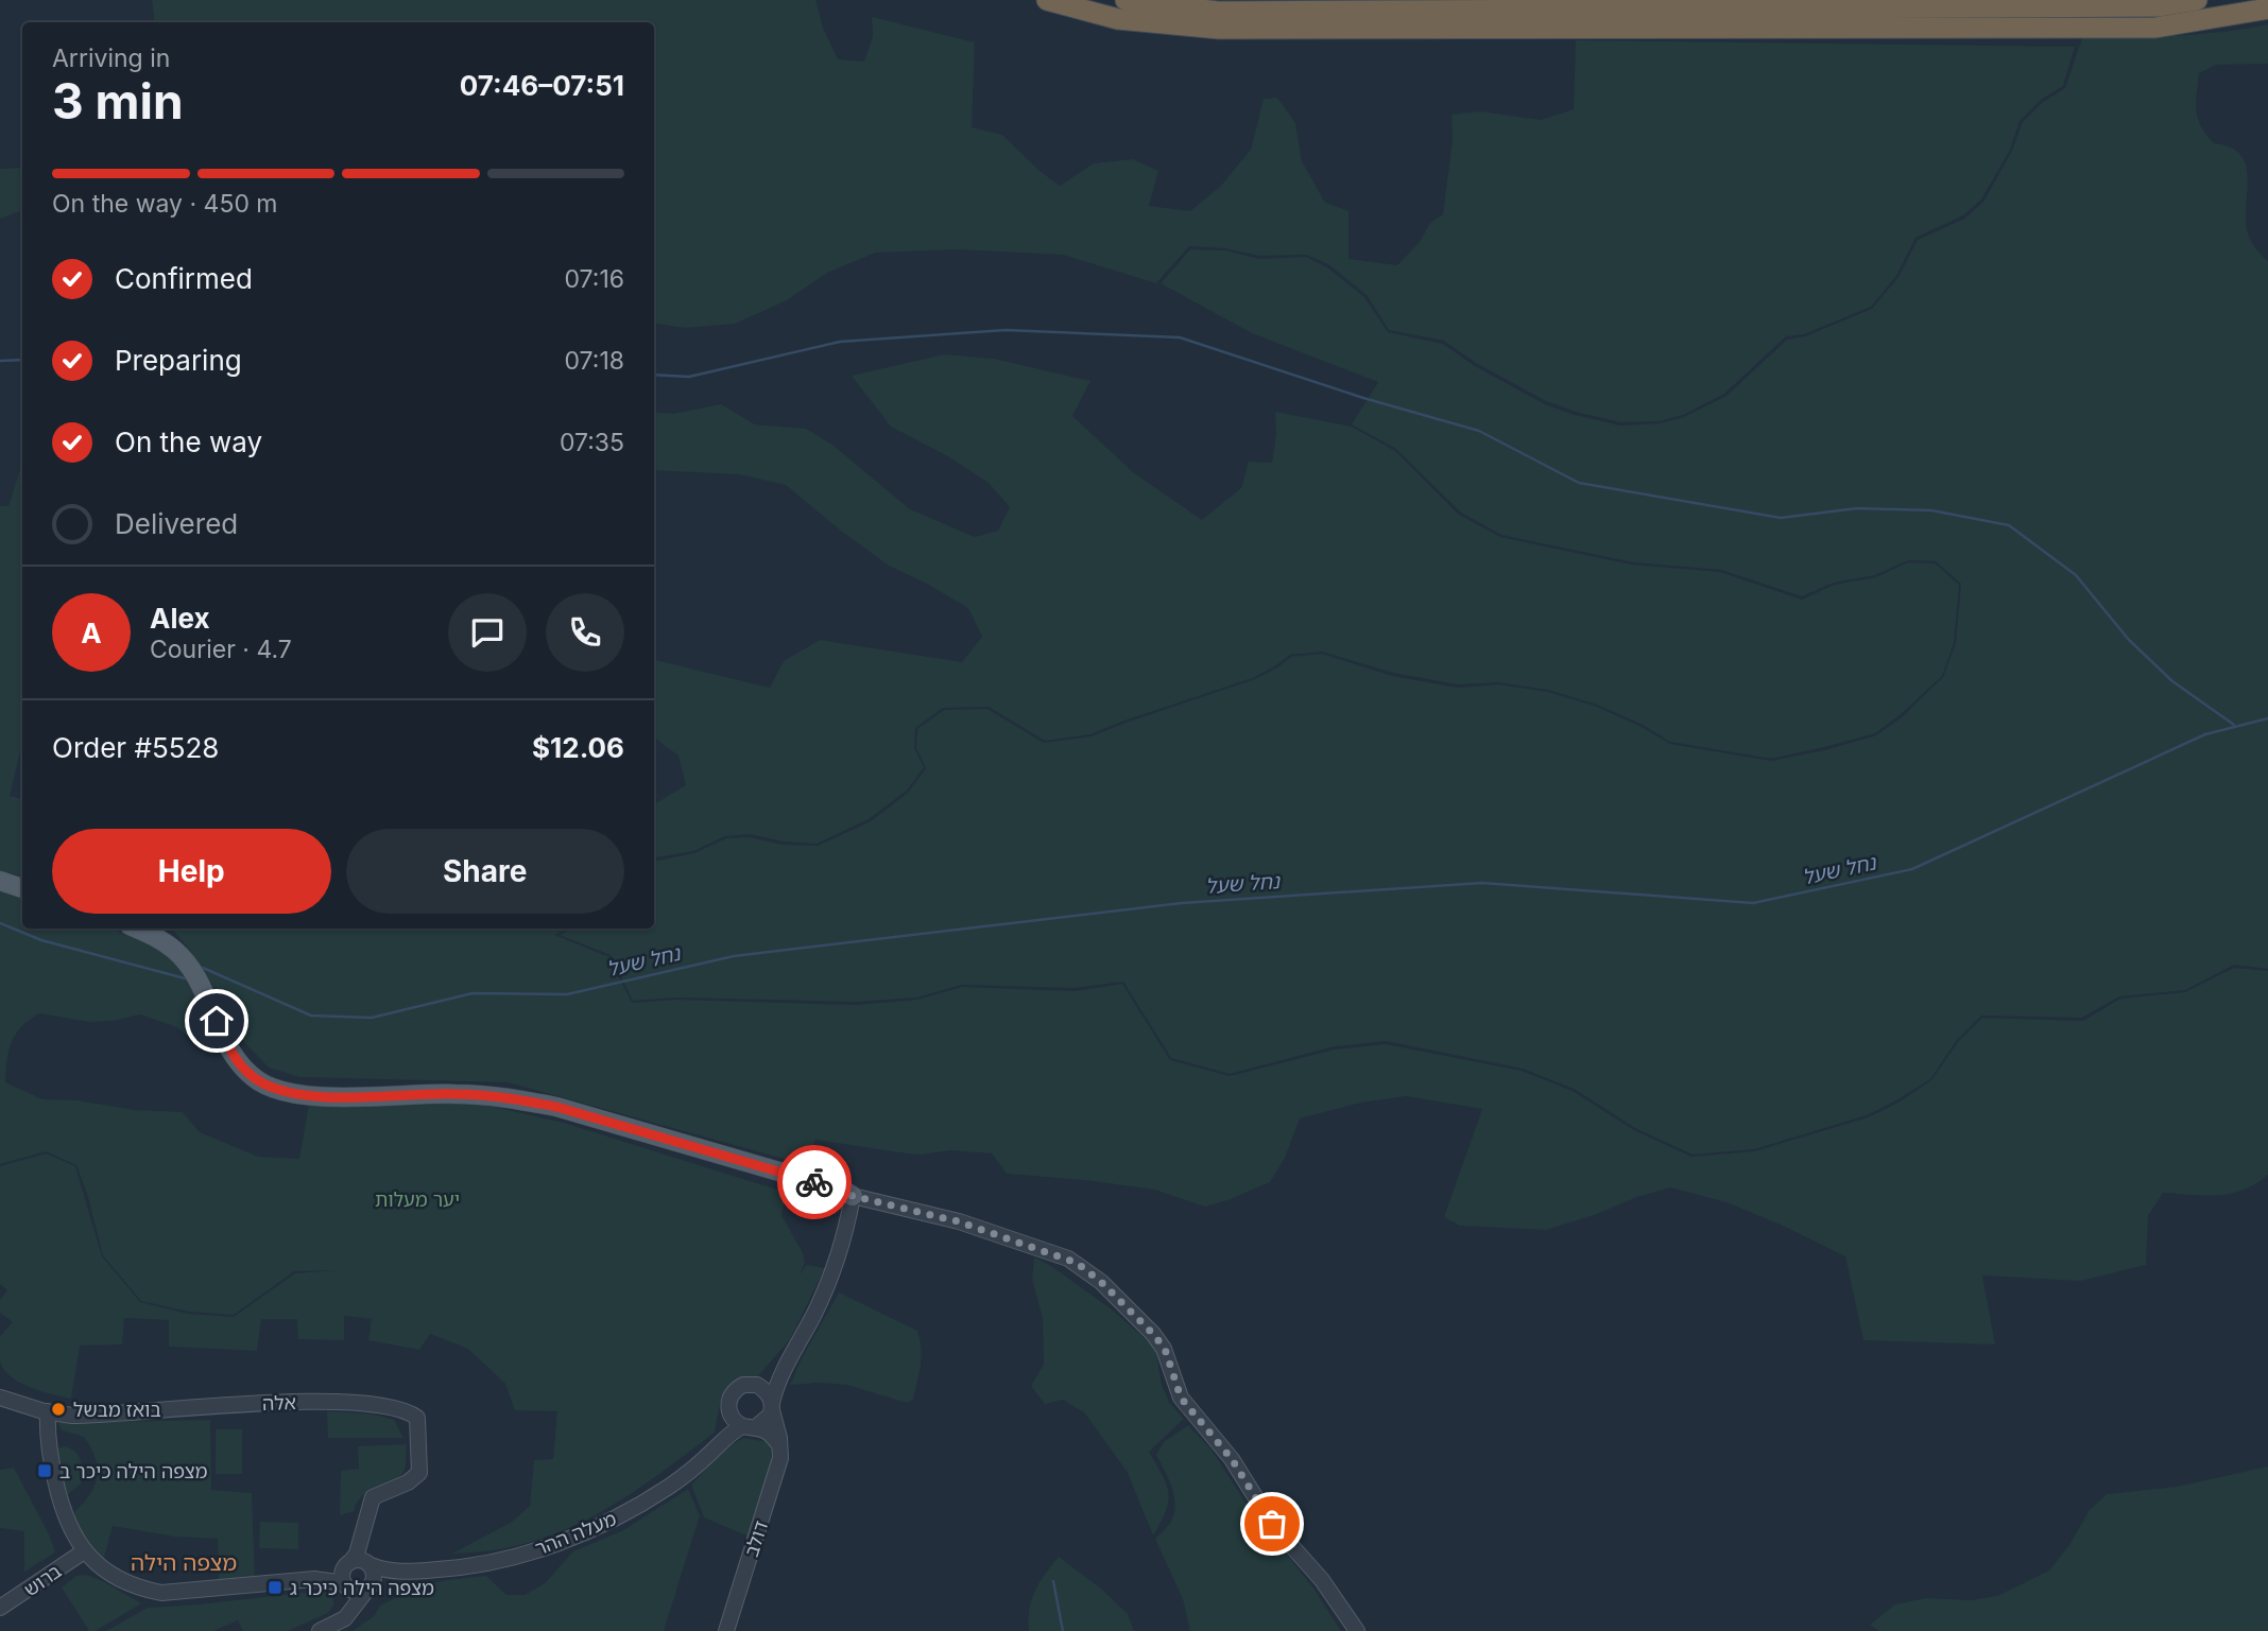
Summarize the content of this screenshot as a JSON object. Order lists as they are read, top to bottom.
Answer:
{
  "streets": {
    "street": [
      "אלה",
      "מעלה ההר",
      "דולב",
      "ברוש"
    ]
  },
  "crossings": [
    ["אלה", "מעלה ההר"],
    ["מעלה ההר", "דולב"]
  ],
  "districts": ["מצפה הילה"],
  "water": ["נחל שעל"],
  "parks": ["יער מעלות"],
  "places": {
    "other": ["בואז מבשל"],
    "transit": ["מצפה הילה כיכר ב", "מצפה הילה כיכר ג"]
  },
  "page": {
    "heading": ["3 min", "Arriving in", "07:46–07:51"],
    "panel": [
      "Alex",
      "Courier · 4.7",
      "Order #5528",
      "$12.06"
    ],
    "bar": "On the way · 450 m",
    "list": [
      ["Confirmed", "07:16"],
      ["Preparing", "07:18"],
      ["On the way", "07:35"],
      "Delivered"
    ],
    "round": "A",
    "buttons": ["Help", "Share"]
  }
}
